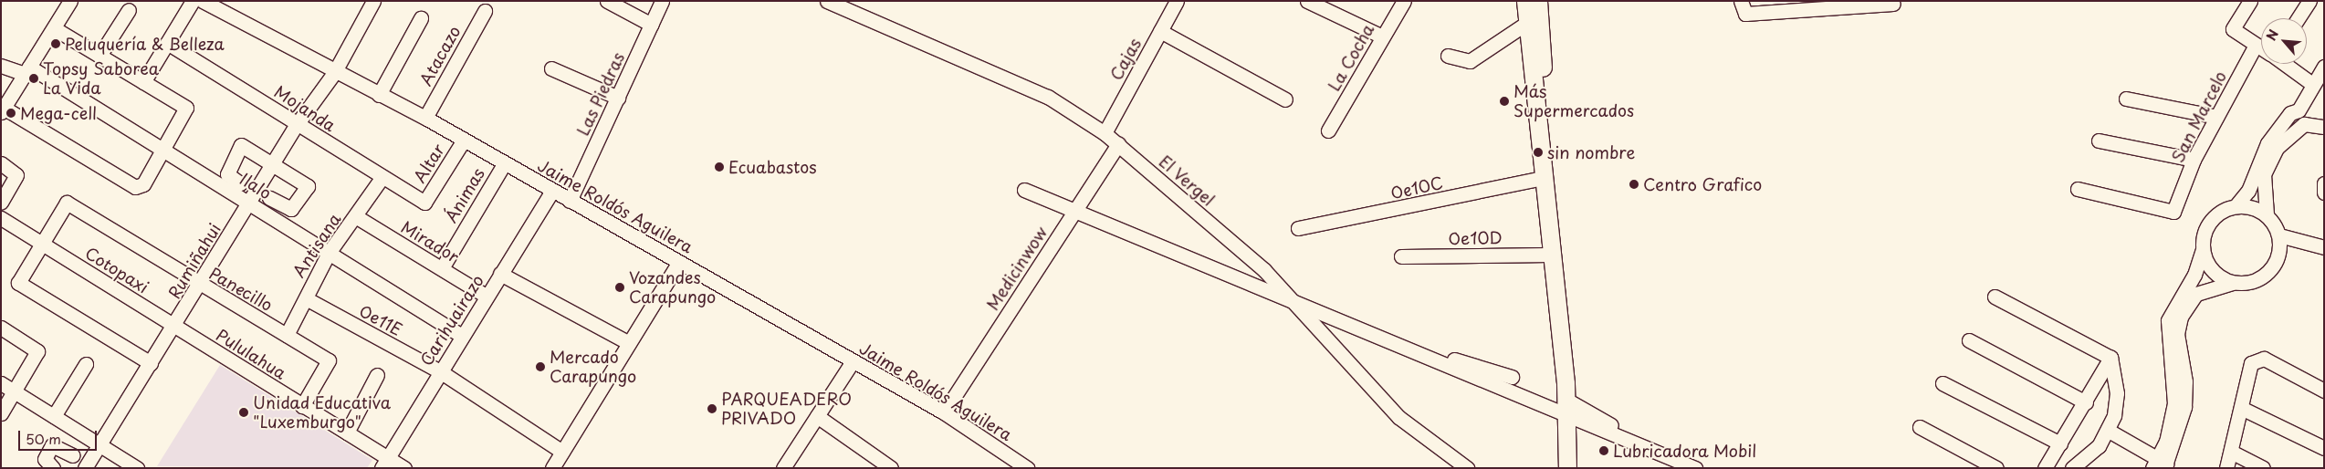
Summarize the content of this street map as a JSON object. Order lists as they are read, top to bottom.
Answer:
{
  "streets": {
    "street": [
      "Atacazo",
      "La Cocha",
      "Cajas",
      "Las Piedras",
      "Mojanda",
      "San Marcelo",
      "Altar",
      "El Vergel",
      "Ilalo",
      "Oe10C",
      "Ánimas",
      "Jaime Roldós Aguilera",
      "Oe10D",
      "Mirador",
      "Antisana",
      "Rumiñahui",
      "Medicinwow",
      "Cotopaxi",
      "Panecillo",
      "Oe11E",
      "Carihuairazo",
      "Pululahua"
    ]
  },
  "crossings": [
    ["Atacazo", "Jaime Roldós Aguilera"],
    ["Cajas", "El Vergel"],
    ["Las Piedras", "Jaime Roldós Aguilera"],
    ["Mojanda", "Altar"],
    ["Mojanda", "Antisana"],
    ["Mojanda", "Rumiñahui"],
    ["Altar", "Jaime Roldós Aguilera"],
    ["El Vergel", "Medicinwow"],
    ["Ilalo", "Antisana"],
    ["Ilalo", "Rumiñahui"],
    ["Ilalo", "Carihuairazo"],
    ["Ánimas", "Jaime Roldós Aguilera"],
    ["Ánimas", "Mirador"],
    ["Jaime Roldós Aguilera", "Rumiñahui"],
    ["Jaime Roldós Aguilera", "Medicinwow"],
    ["Jaime Roldós Aguilera", "Carihuairazo"],
    ["Mirador", "Antisana"],
    ["Mirador", "Carihuairazo"],
    ["Antisana", "Panecillo"],
    ["Antisana", "Oe11E"],
    ["Rumiñahui", "Cotopaxi"],
    ["Rumiñahui", "Panecillo"],
    ["Rumiñahui", "Pululahua"],
    ["Cotopaxi", "Panecillo"],
    ["Cotopaxi", "Pululahua"],
    ["Panecillo", "Pululahua"],
    ["Oe11E", "Carihuairazo"],
    ["Carihuairazo", "Pululahua"]
  ],
  "places": [
    "Peluquería & Belleza",
    "Topsy Saborea La Vida",
    "Más Supermercados",
    "Mega-cell",
    "sin nombre",
    "Ecuabastos",
    "Centro Grafico",
    "Vozandes Carapungo",
    "Mercado Carapungo",
    "PARQUEADERO PRIVADO",
    "Unidad Educativa \"Luxemburgo\"",
    "Lubricadora Mobil"
  ],
  "scale_bar": "50 m",
  "north": "top left"
}
